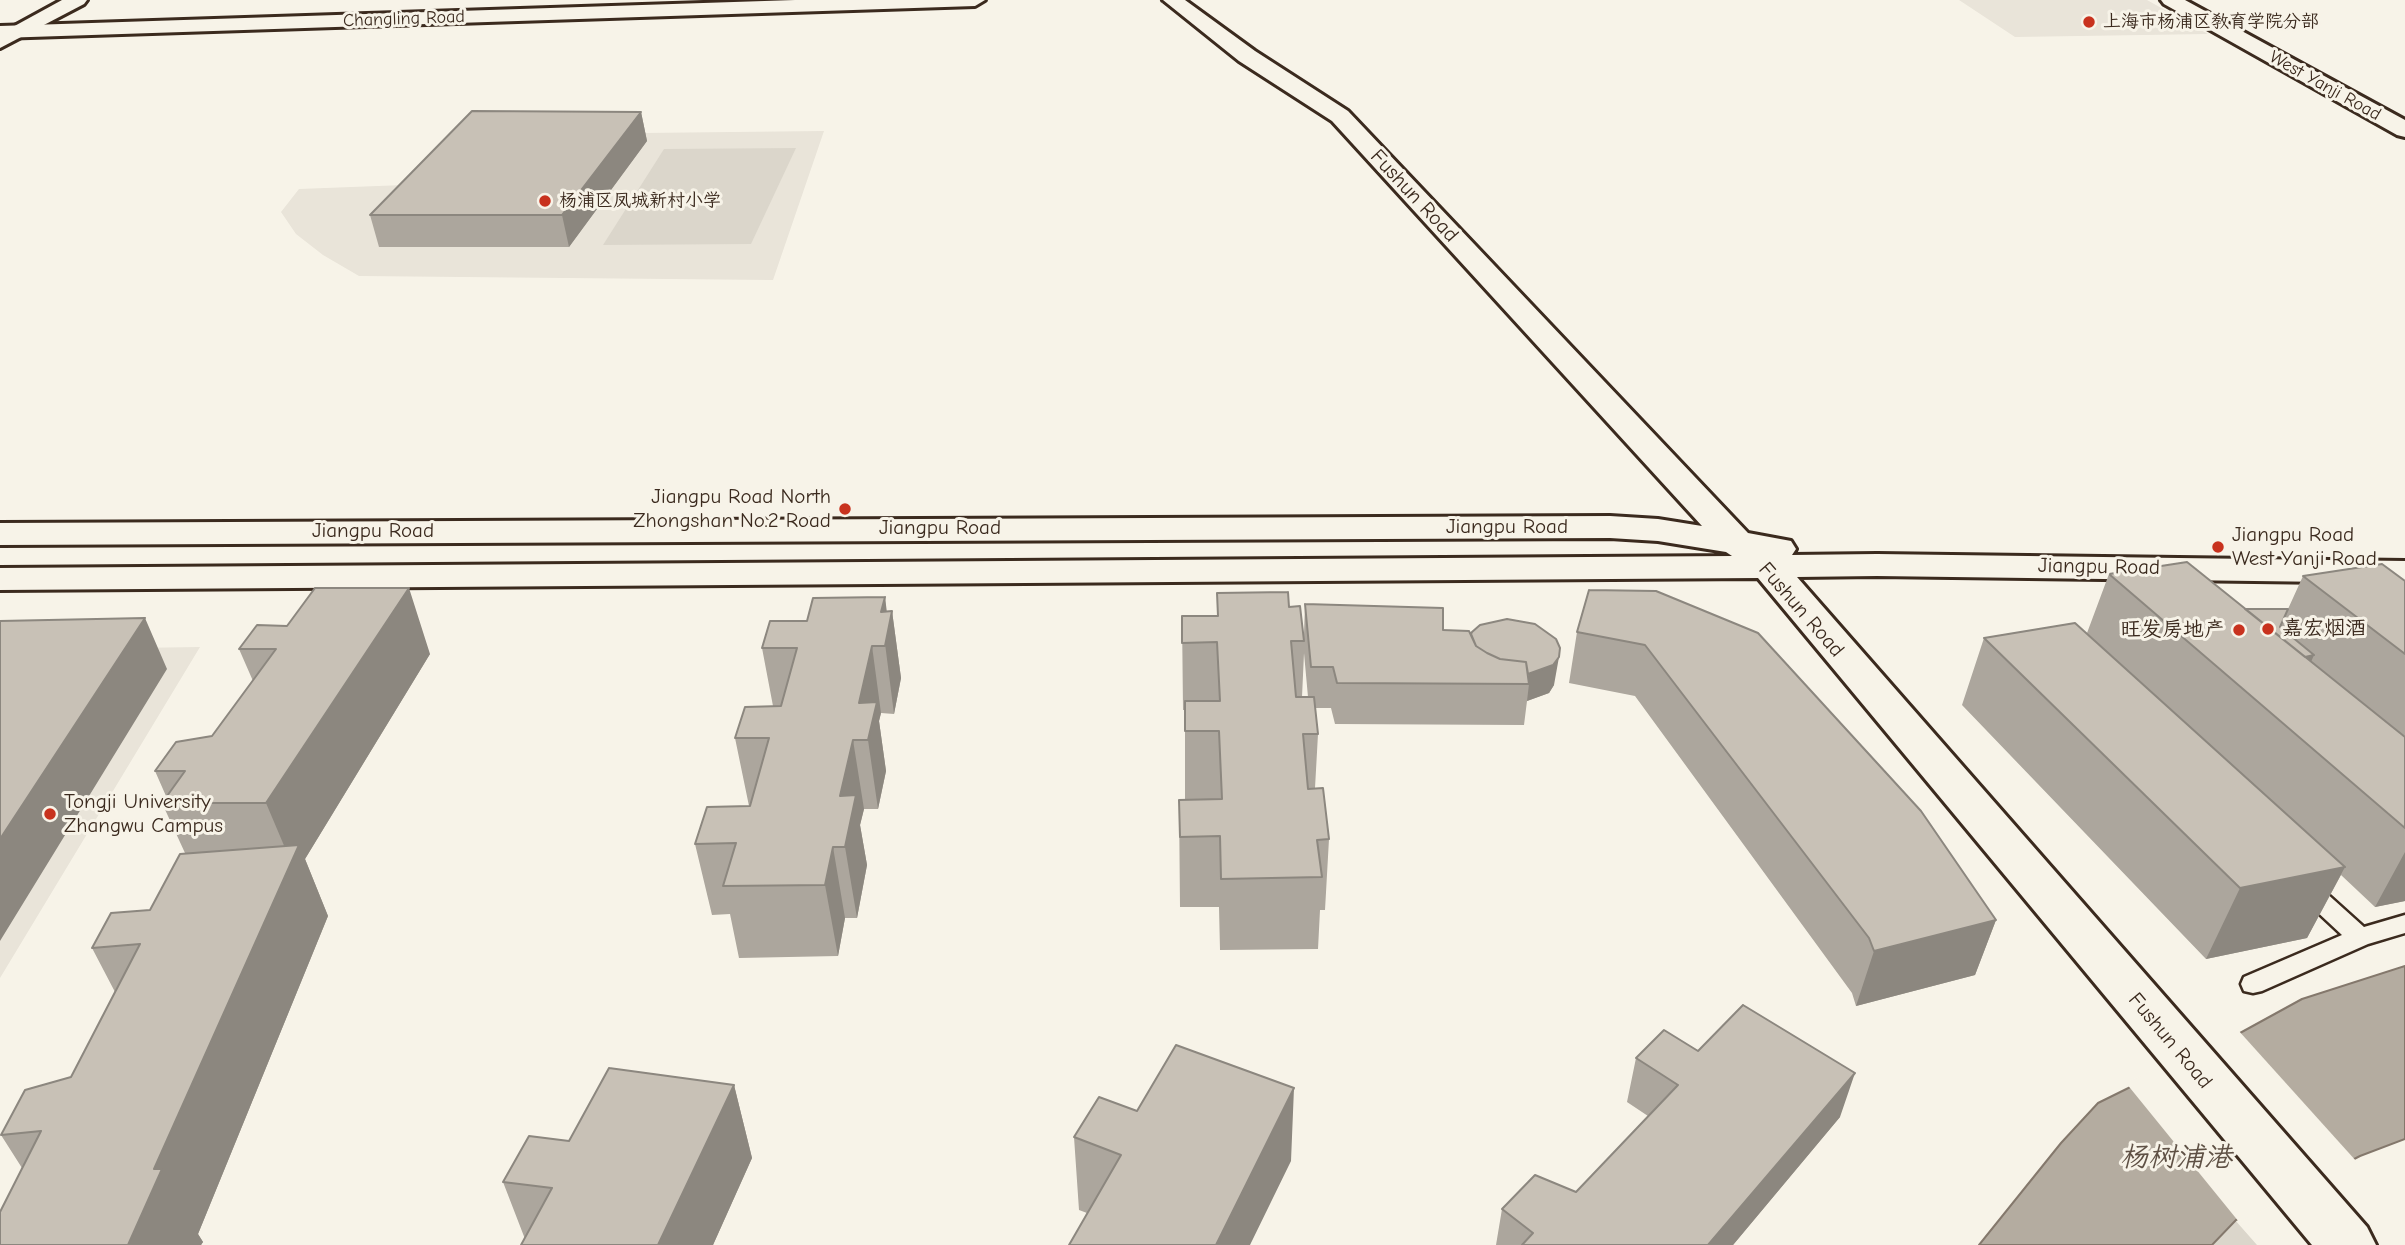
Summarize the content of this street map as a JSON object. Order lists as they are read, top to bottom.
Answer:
{
  "streets": {
    "street": [
      "Changling Road",
      "West Yanji Road",
      "Fushun Road",
      "Jiangpu Road"
    ]
  },
  "crossings": [
    ["Fushun Road", "Jiangpu Road"]
  ],
  "water": ["杨树浦港"],
  "places": [
    "上海市杨浦区教育学院分部",
    "杨浦区凤城新村小学",
    "Jiangpu Road North Zhongshan No.2 Road",
    "Jiangpu Road West Yanji Road",
    "嘉宏烟酒",
    "旺发房地产",
    "Tongji University Zhangwu Campus"
  ]
}
